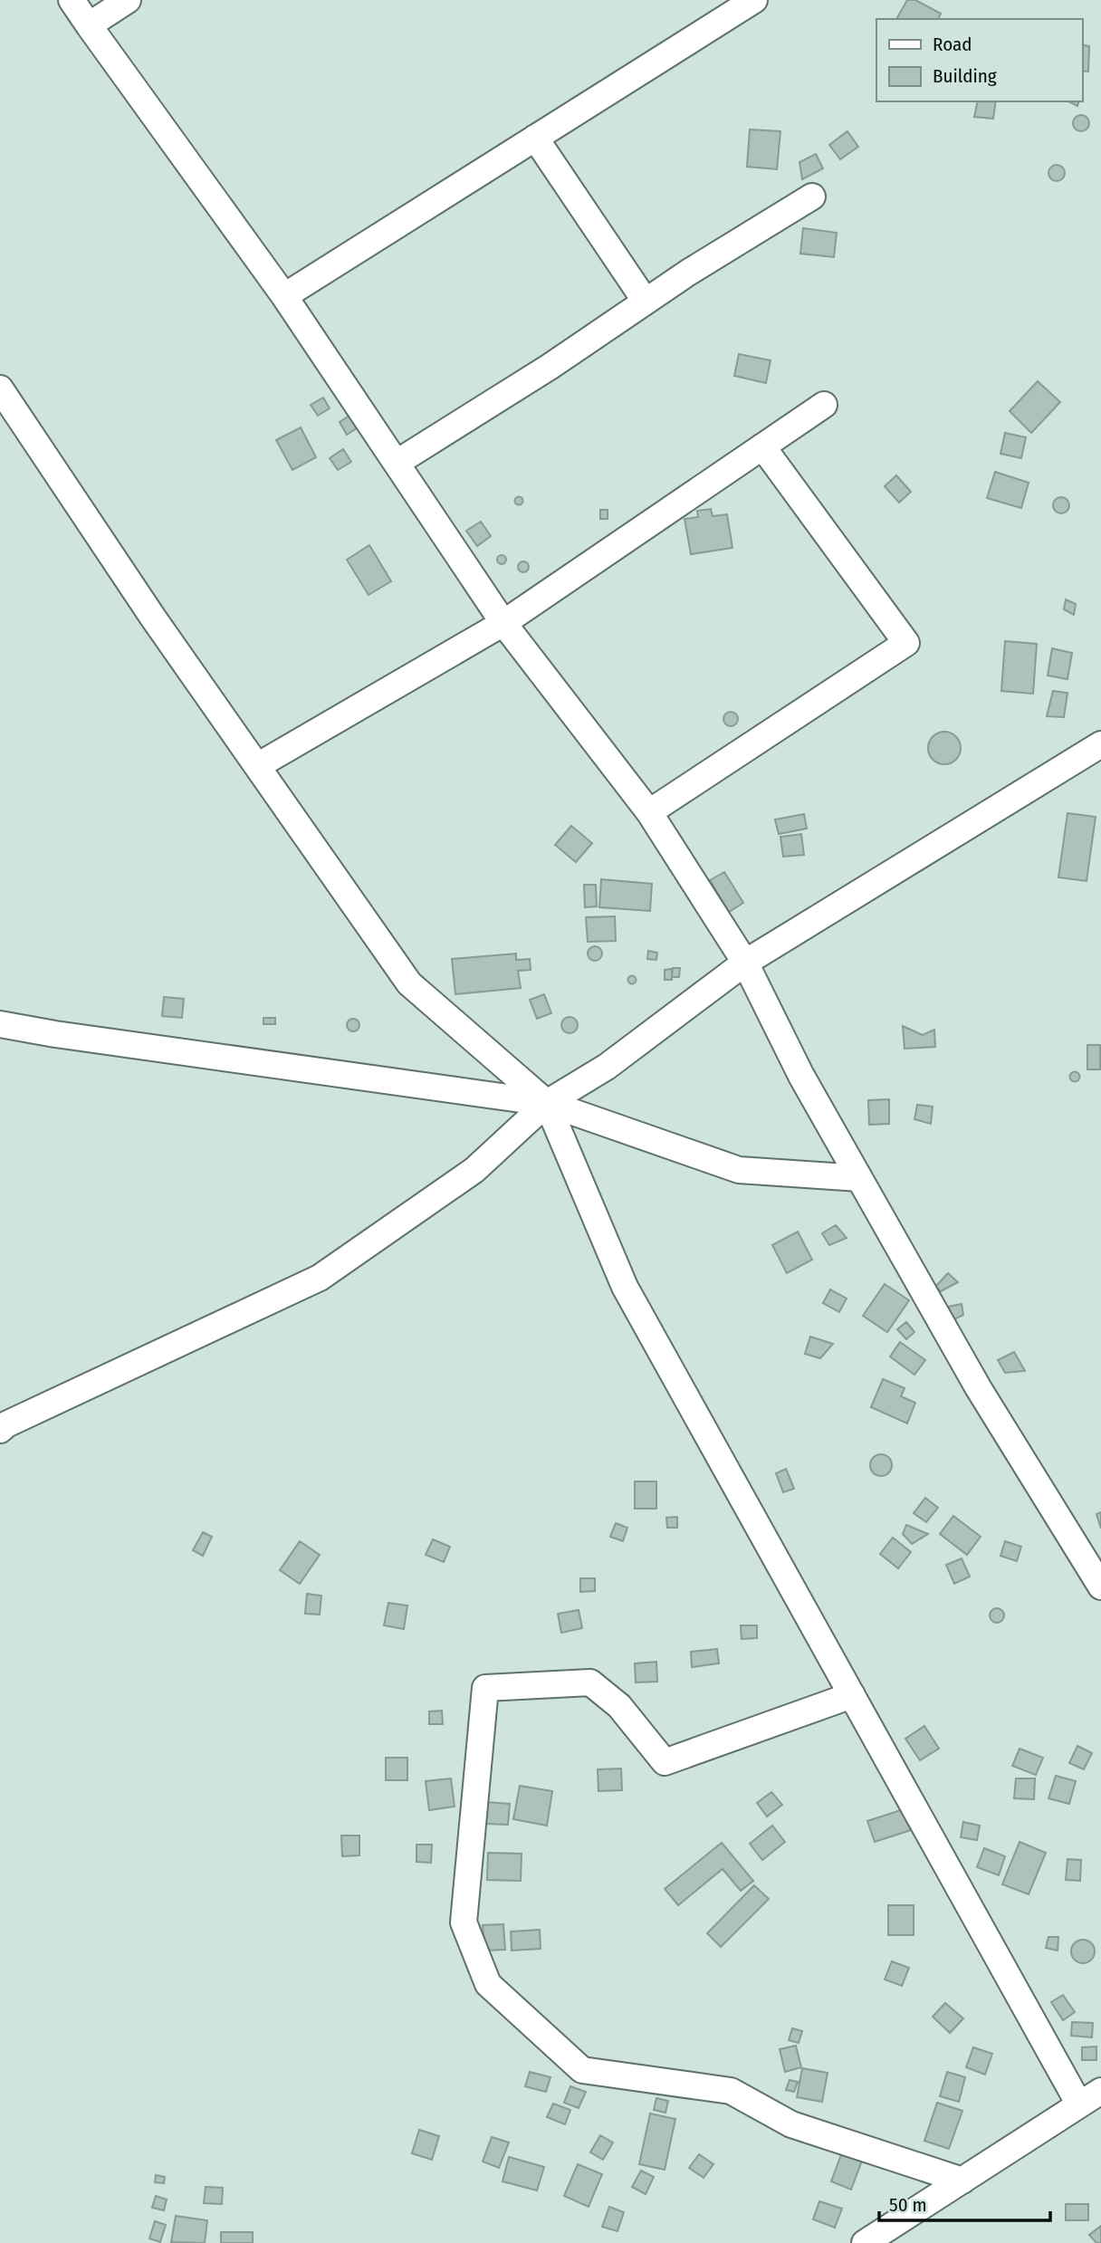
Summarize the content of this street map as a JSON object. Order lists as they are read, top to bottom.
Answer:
{
  "legend": ["Road", "Building"],
  "scale_bar": "50 m"
}
